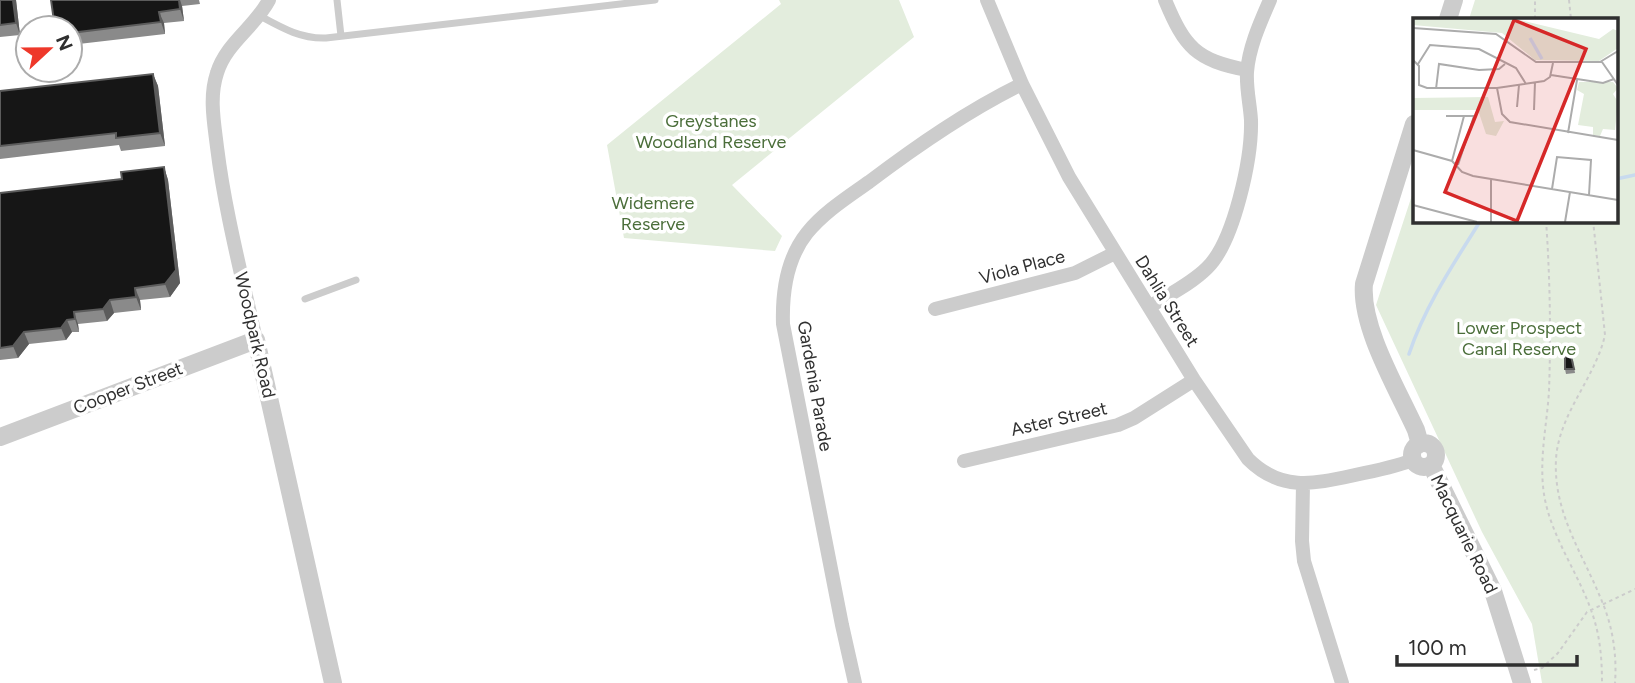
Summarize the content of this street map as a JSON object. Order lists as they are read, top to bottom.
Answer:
{
  "streets": {
    "street": [
      "Viola Place",
      "Dahlia Street",
      "Woodpark Road",
      "Gardenia Parade",
      "Cooper Street",
      "Aster Street",
      "Macquarie Road"
    ]
  },
  "crossings": [
    ["Viola Place", "Dahlia Street"],
    ["Dahlia Street", "Gardenia Parade"],
    ["Dahlia Street", "Aster Street"],
    ["Dahlia Street", "Macquarie Road"],
    ["Woodpark Road", "Cooper Street"]
  ],
  "parks": ["Greystanes Woodland Reserve", "Widemere Reserve", "Lower Prospect Canal Reserve"],
  "scale_bar": "100 m",
  "north": "right"
}
